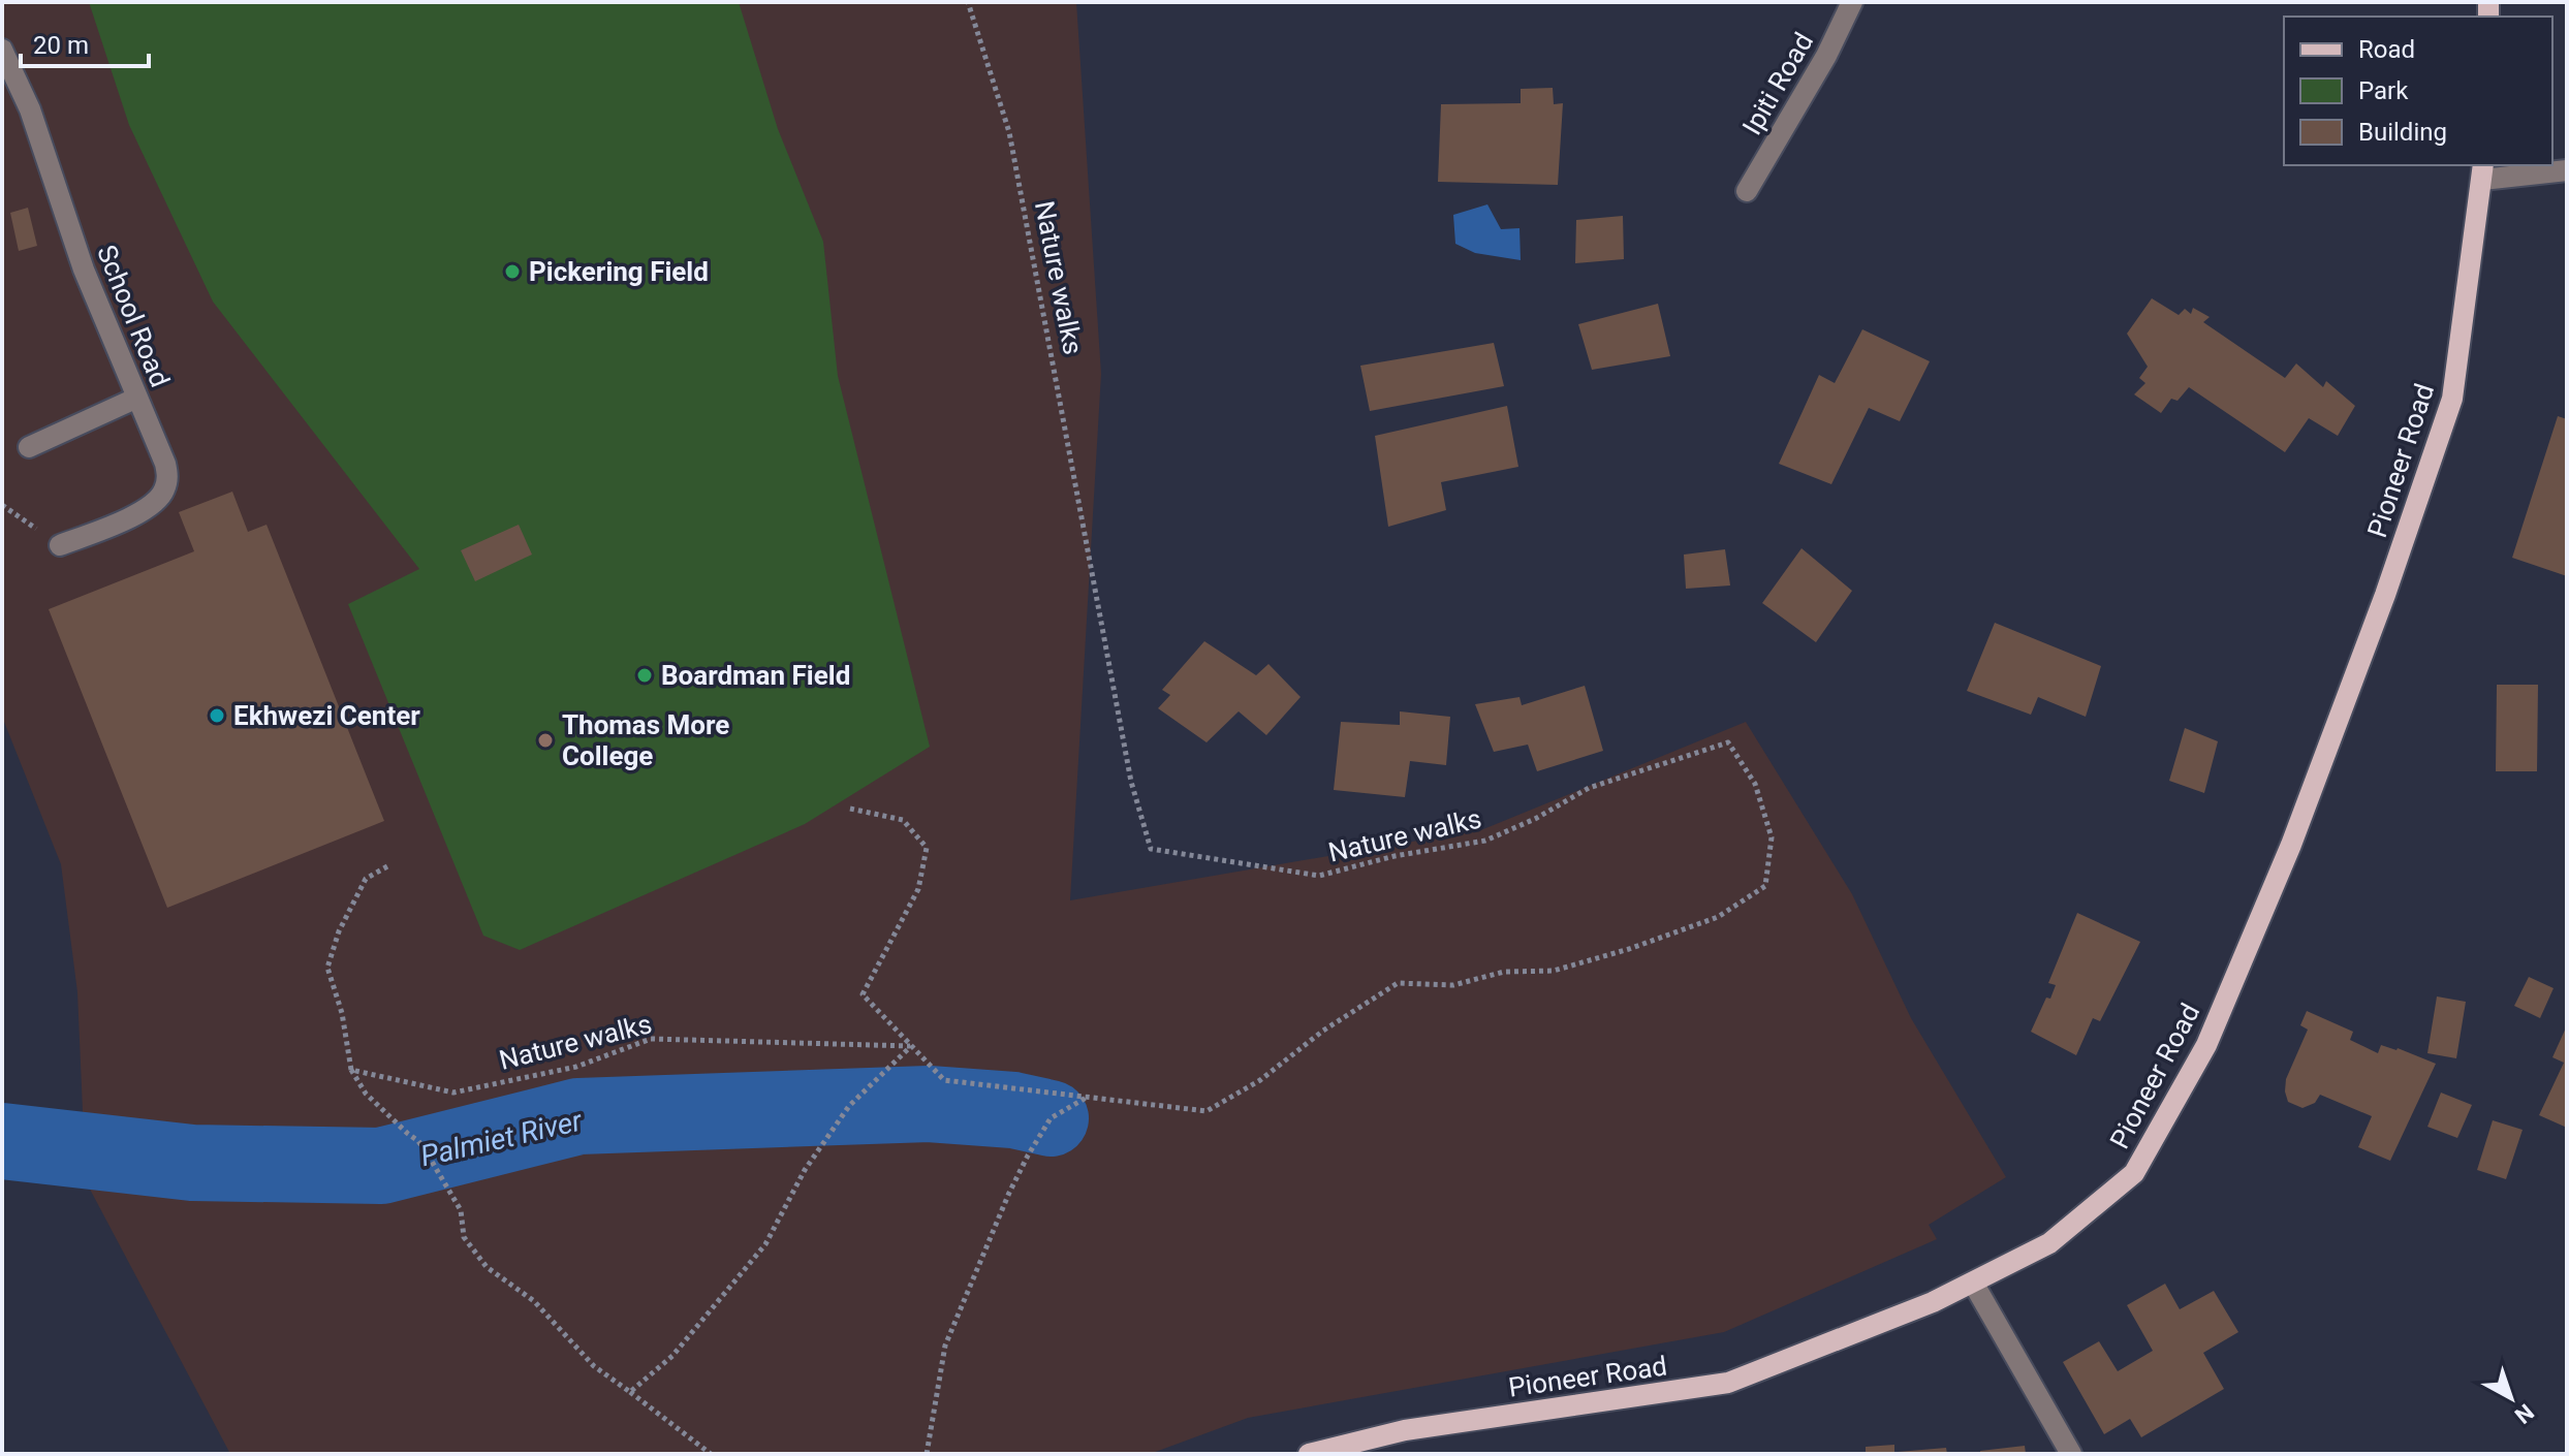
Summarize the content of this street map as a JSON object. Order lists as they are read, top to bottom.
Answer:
{
  "streets": {
    "main road": ["Pioneer Road"],
    "street": ["Ipiti Road", "School Road"],
    "path": ["Nature walks"]
  },
  "water": ["Palmiet River"],
  "places": [
    "Pickering Field",
    "Boardman Field",
    "Ekhwezi Center",
    "Thomas More College"
  ],
  "legend": ["Road", "Park", "Building"],
  "scale_bar": "20 m",
  "north": "bottom right"
}
